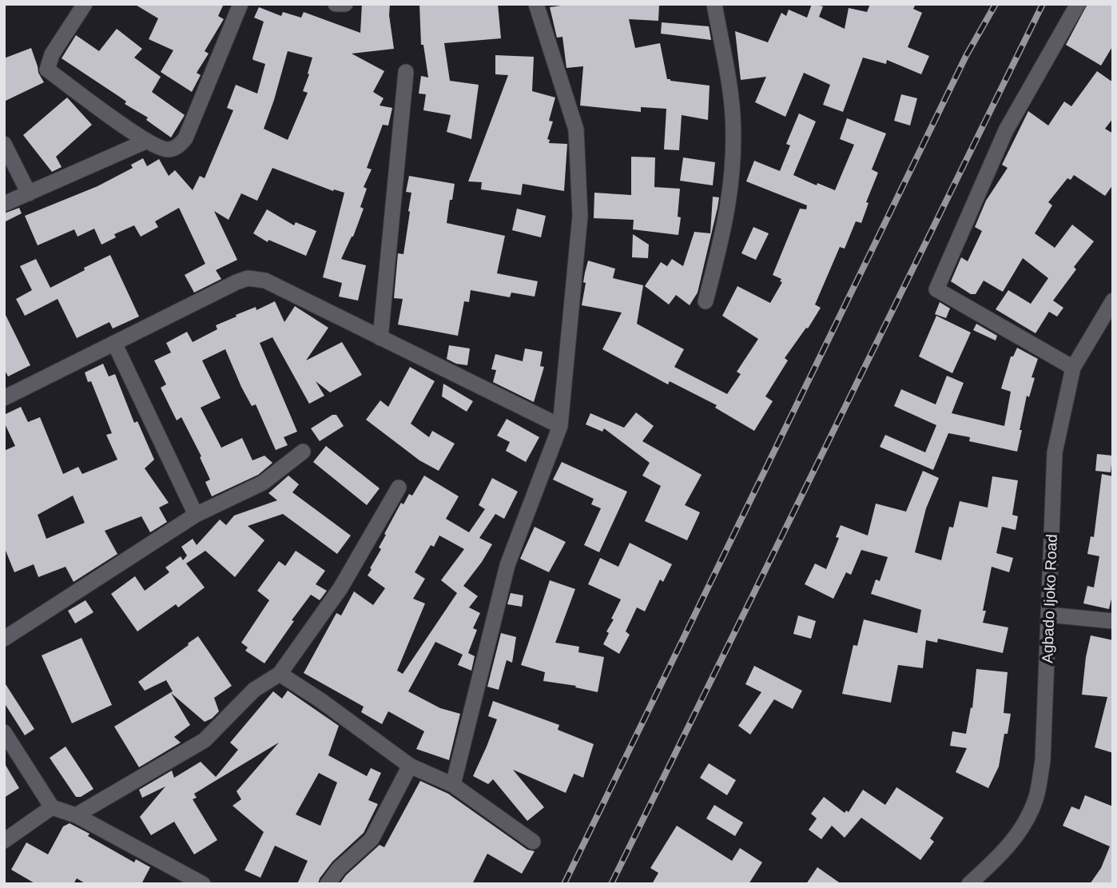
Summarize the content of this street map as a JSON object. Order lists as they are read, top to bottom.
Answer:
{
  "streets": {
    "street": ["Agbado Ijoko Road"]
  }
}
